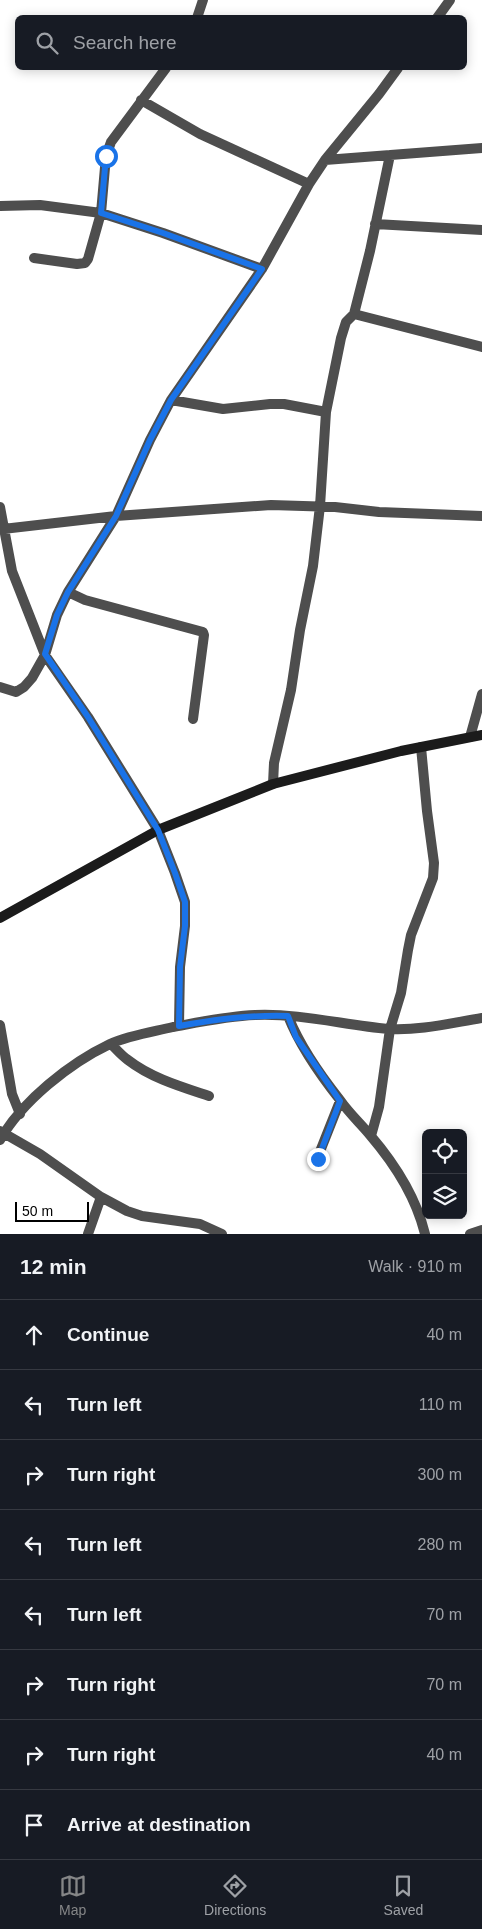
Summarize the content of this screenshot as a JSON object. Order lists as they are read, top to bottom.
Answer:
{
  "scale_bar": "50 m",
  "page": {
    "search": "Search here",
    "scale": "50 m",
    "heading": ["12 min", "Walk · 910 m"],
    "list": [
      ["Continue", "40 m"],
      ["Turn left", "110 m"],
      ["Turn right", "300 m"],
      ["Turn left", "280 m"],
      ["Turn left", "70 m"],
      ["Turn right", "70 m"],
      ["Turn right", "40 m"],
      "Arrive at destination"
    ],
    "nav": ["Map", "Directions", "Saved"]
  }
}
